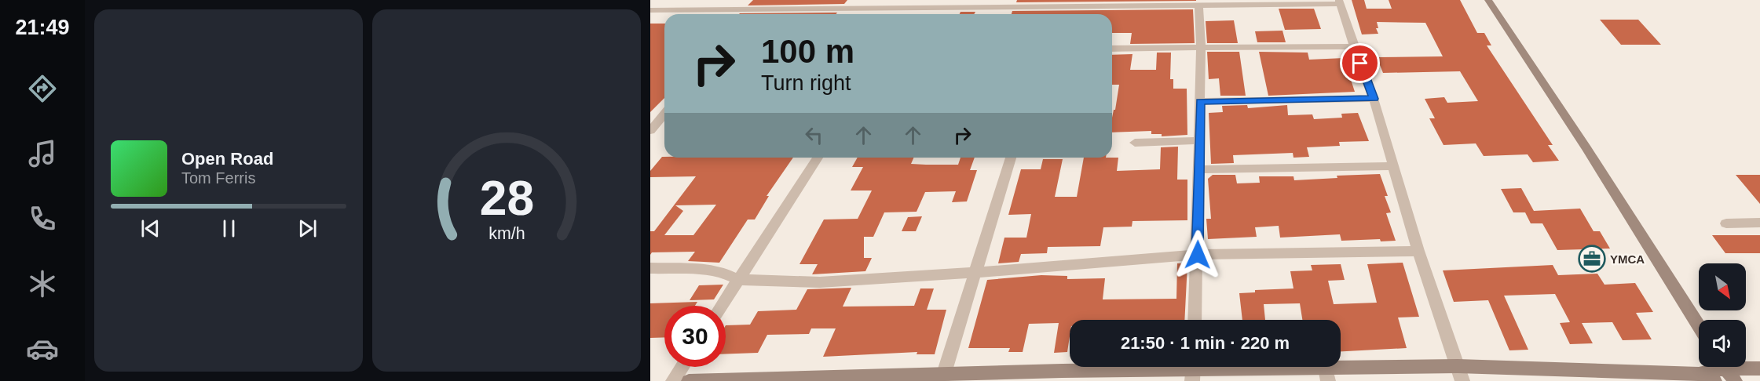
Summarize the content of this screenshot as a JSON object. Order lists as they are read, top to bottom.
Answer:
{
  "places": {
    "office": ["YMCA"]
  },
  "north": "bottom right",
  "page": {
    "tabs": "21:49",
    "turn": ["100 m", "Turn right"],
    "song": ["Open Road", "Tom Ferris"],
    "limit": "30",
    "trip": "21:50 · 1 min · 220 m",
    "gauge": ["28", "km/h"]
  }
}
